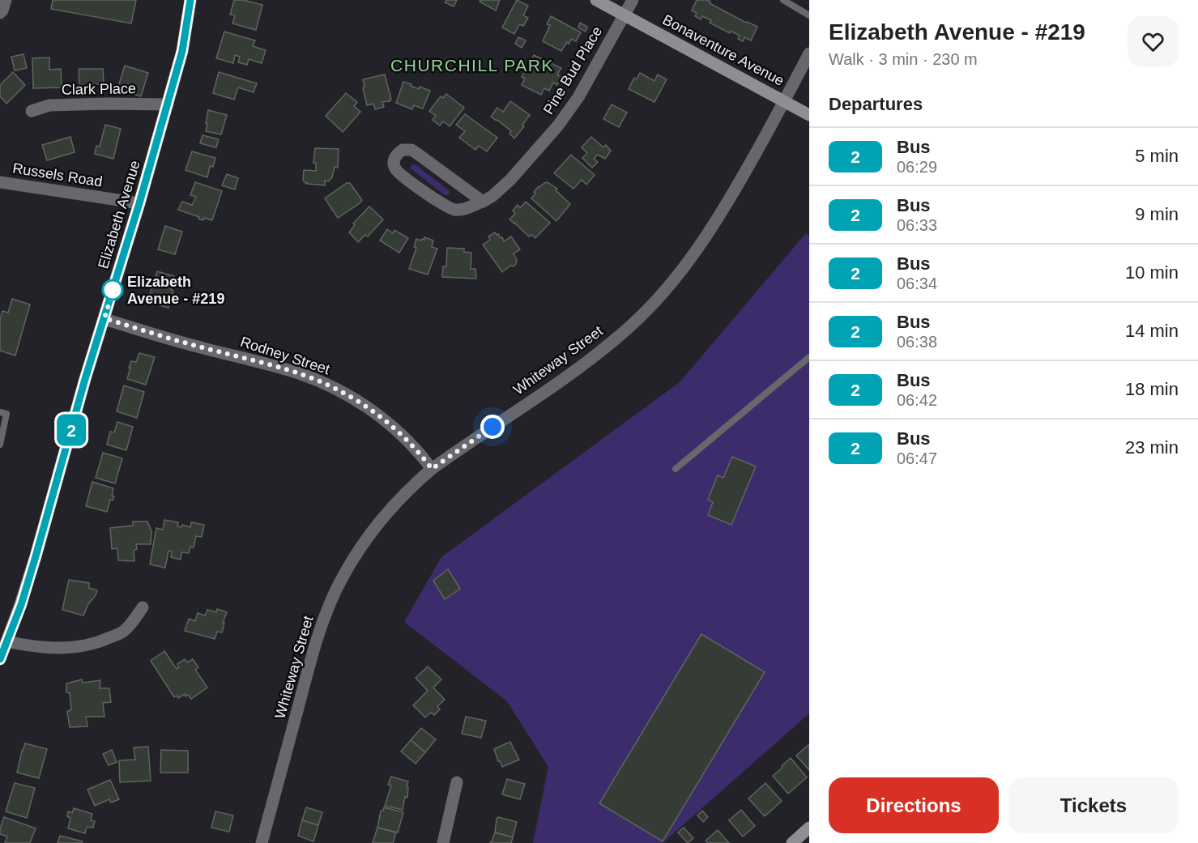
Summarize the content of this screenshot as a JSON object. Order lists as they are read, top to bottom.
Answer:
{
  "streets": {
    "main road": ["Bonaventure Avenue", "Elizabeth Avenue"],
    "street": [
      "Pine Bud Place",
      "Clark Place",
      "Russels Road",
      "Rodney Street",
      "Whiteway Street"
    ]
  },
  "crossings": [
    ["Bonaventure Avenue", "Pine Bud Place"],
    ["Bonaventure Avenue", "Whiteway Street"],
    ["Clark Place", "Elizabeth Avenue"],
    ["Russels Road", "Elizabeth Avenue"],
    ["Elizabeth Avenue", "Rodney Street"],
    ["Rodney Street", "Whiteway Street"]
  ],
  "districts": ["CHURCHILL PARK"],
  "places": ["Elizabeth Avenue - #219"],
  "lines": ["bus line 2"],
  "page": {
    "on_map": "2",
    "heading": [
      ["Elizabeth Avenue - #219", "Walk · 3 min · 230 m"],
      "Departures"
    ],
    "list": [
      {
        "mark": "2",
        "name": "Bus",
        "note": "06:29",
        "value": "5 min"
      },
      {
        "mark": "2",
        "name": "Bus",
        "note": "06:33",
        "value": "9 min"
      },
      {
        "mark": "2",
        "name": "Bus",
        "note": "06:34",
        "value": "10 min"
      },
      {
        "mark": "2",
        "name": "Bus",
        "note": "06:38",
        "value": "14 min"
      },
      {
        "mark": "2",
        "name": "Bus",
        "note": "06:42",
        "value": "18 min"
      },
      {
        "mark": "2",
        "name": "Bus",
        "note": "06:47",
        "value": "23 min"
      }
    ],
    "buttons": ["Directions", "Tickets"]
  }
}
